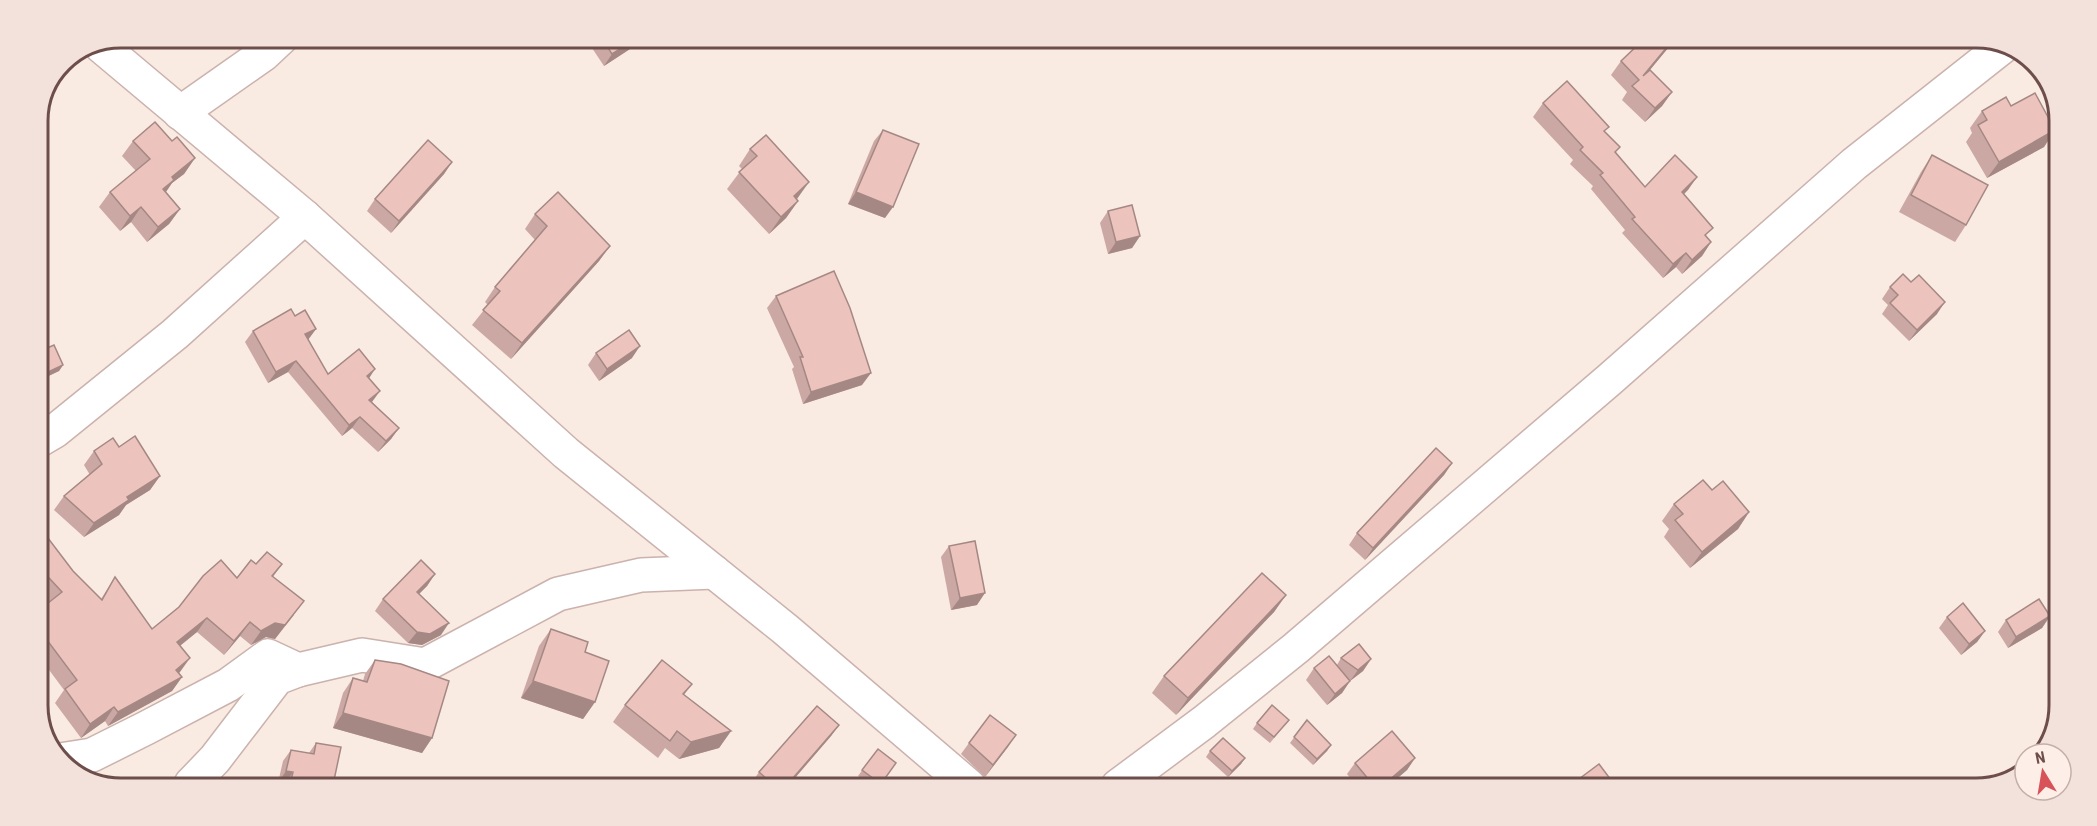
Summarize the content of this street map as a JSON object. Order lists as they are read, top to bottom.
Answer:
{
  "north": "top"
}
